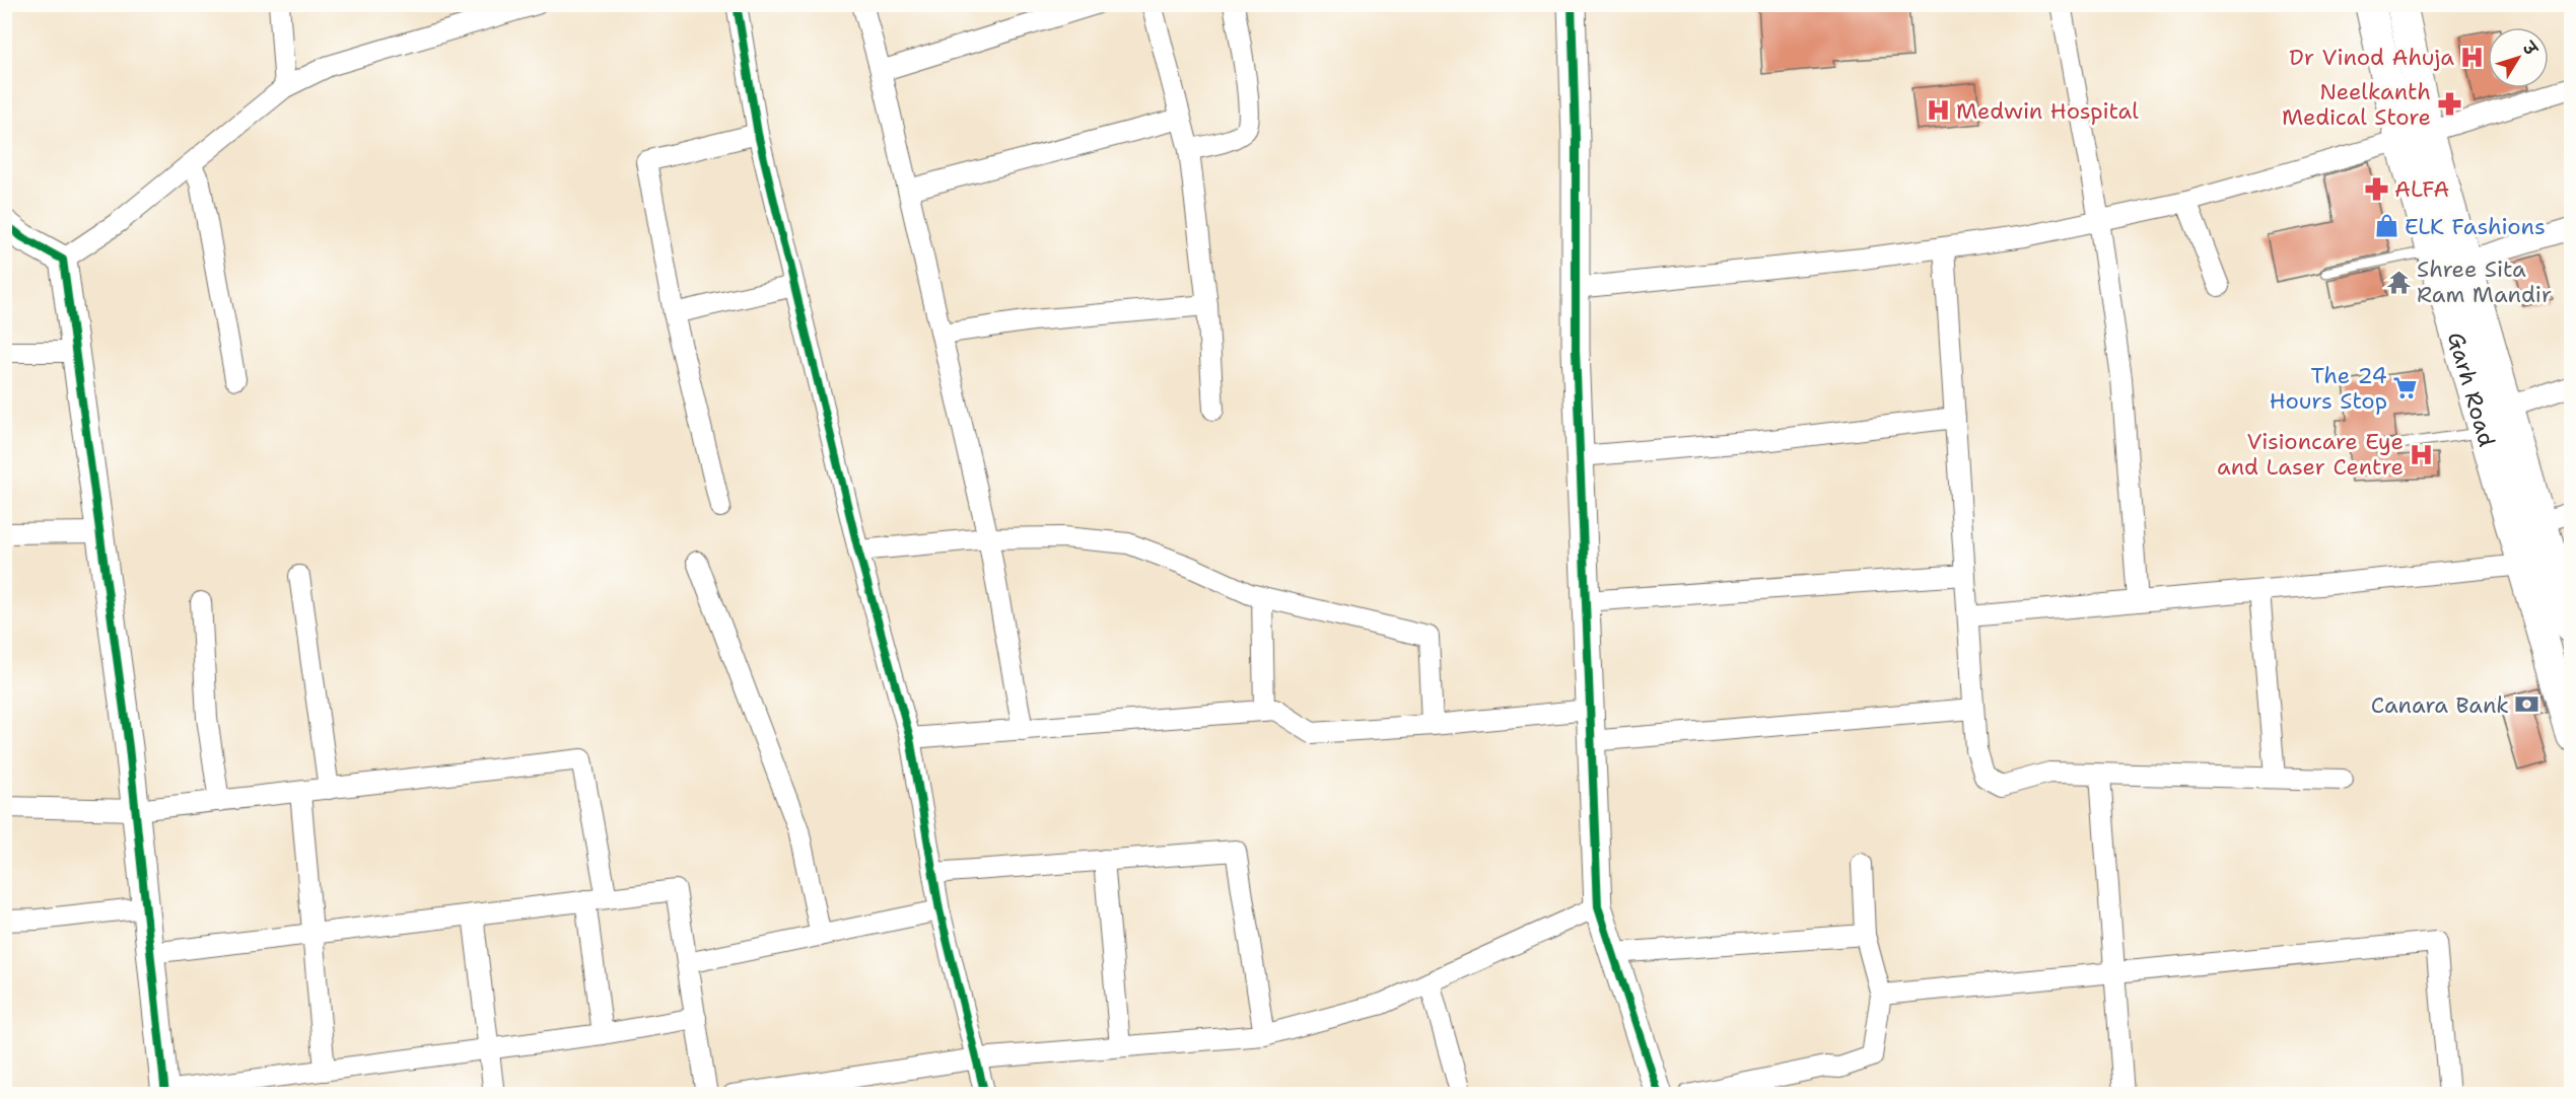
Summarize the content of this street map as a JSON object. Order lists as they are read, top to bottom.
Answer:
{
  "streets": {
    "main road": ["Garh Road"]
  },
  "places": {
    "hospital": ["Dr Vinod Ahuja", "Medwin Hospital", "Visioncare Eye and Laser Centre"],
    "pharmacy": ["Neelkanth Medical Store", "ALFA"],
    "shop": ["ELK Fashions"],
    "temple": ["Shree Sita Ram Mandir"],
    "supermarket": ["The 24 Hours Stop"],
    "bank": ["Canara Bank"]
  },
  "north": "top right"
}
